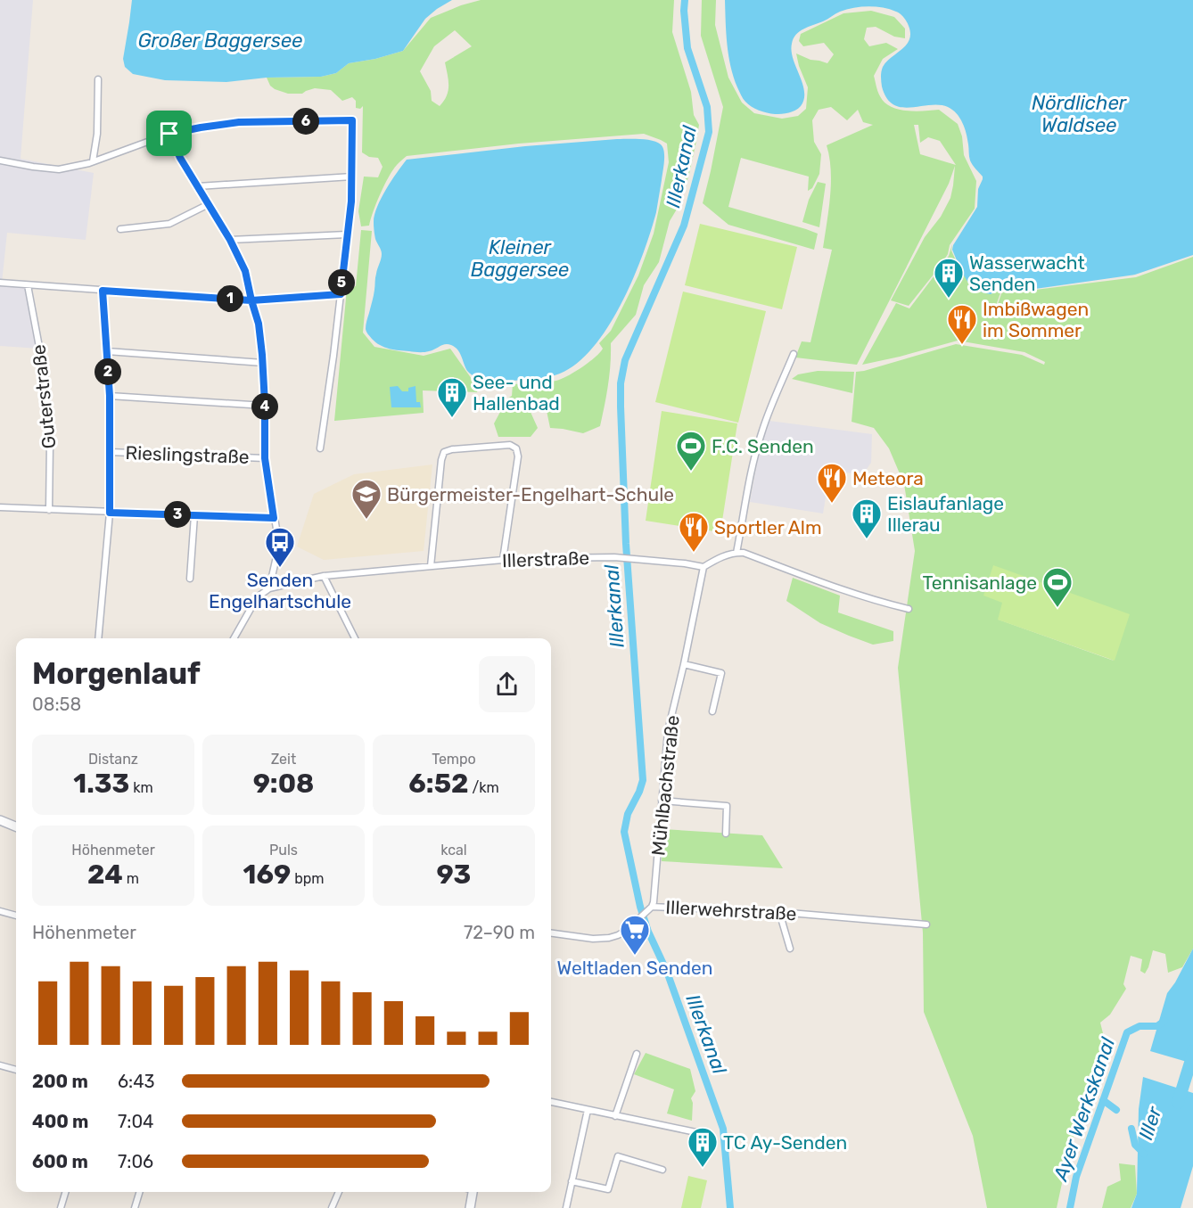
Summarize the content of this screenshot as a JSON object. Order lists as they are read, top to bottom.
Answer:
{
  "streets": {
    "street": [
      "Guterstraße",
      "Rieslingstraße",
      "Illerstraße",
      "Mühlbachstraße",
      "Illerwehrstraße"
    ]
  },
  "crossings": [
    ["Illerstraße", "Mühlbachstraße"],
    ["Mühlbachstraße", "Illerwehrstraße"]
  ],
  "water": [
    "Großer Baggersee",
    "Nördlicher Waldsee",
    "Illerkanal",
    "Kleiner Baggersee",
    "Ayer Werkskanal",
    "Iller"
  ],
  "places": {
    "building": [
      "Wasserwacht Senden",
      "See- und Hallenbad",
      "Eislaufanlage Illerau",
      "TC Ay-Senden"
    ],
    "restaurant": ["Imbißwagen im Sommer", "Meteora", "Sportler Alm"],
    "sports": ["F.C. Senden", "Tennisanlage"],
    "school or university": ["Bürgermeister-Engelhart-Schule"],
    "bus stop": ["Senden Engelhartschule"],
    "supermarket": ["Weltladen Senden"]
  },
  "page": {
    "pins": [
      "6",
      "5",
      "1",
      "2",
      "4",
      "3"
    ],
    "heading": ["Morgenlauf", "08:58"],
    "stats": [
      ["Distanz", "1.33 km"],
      ["Zeit", "9:08"],
      ["Tempo", "6:52 /km"],
      ["Höhenmeter", "24 m"],
      ["Puls", "169 bpm"],
      ["kcal", "93"]
    ],
    "chart": ["Höhenmeter", "72–90 m"],
    "list": [
      {
        "name": "200 m",
        "note": "6:43"
      },
      {
        "name": "400 m",
        "note": "7:04"
      },
      {
        "name": "600 m",
        "note": "7:06"
      }
    ]
  }
}
